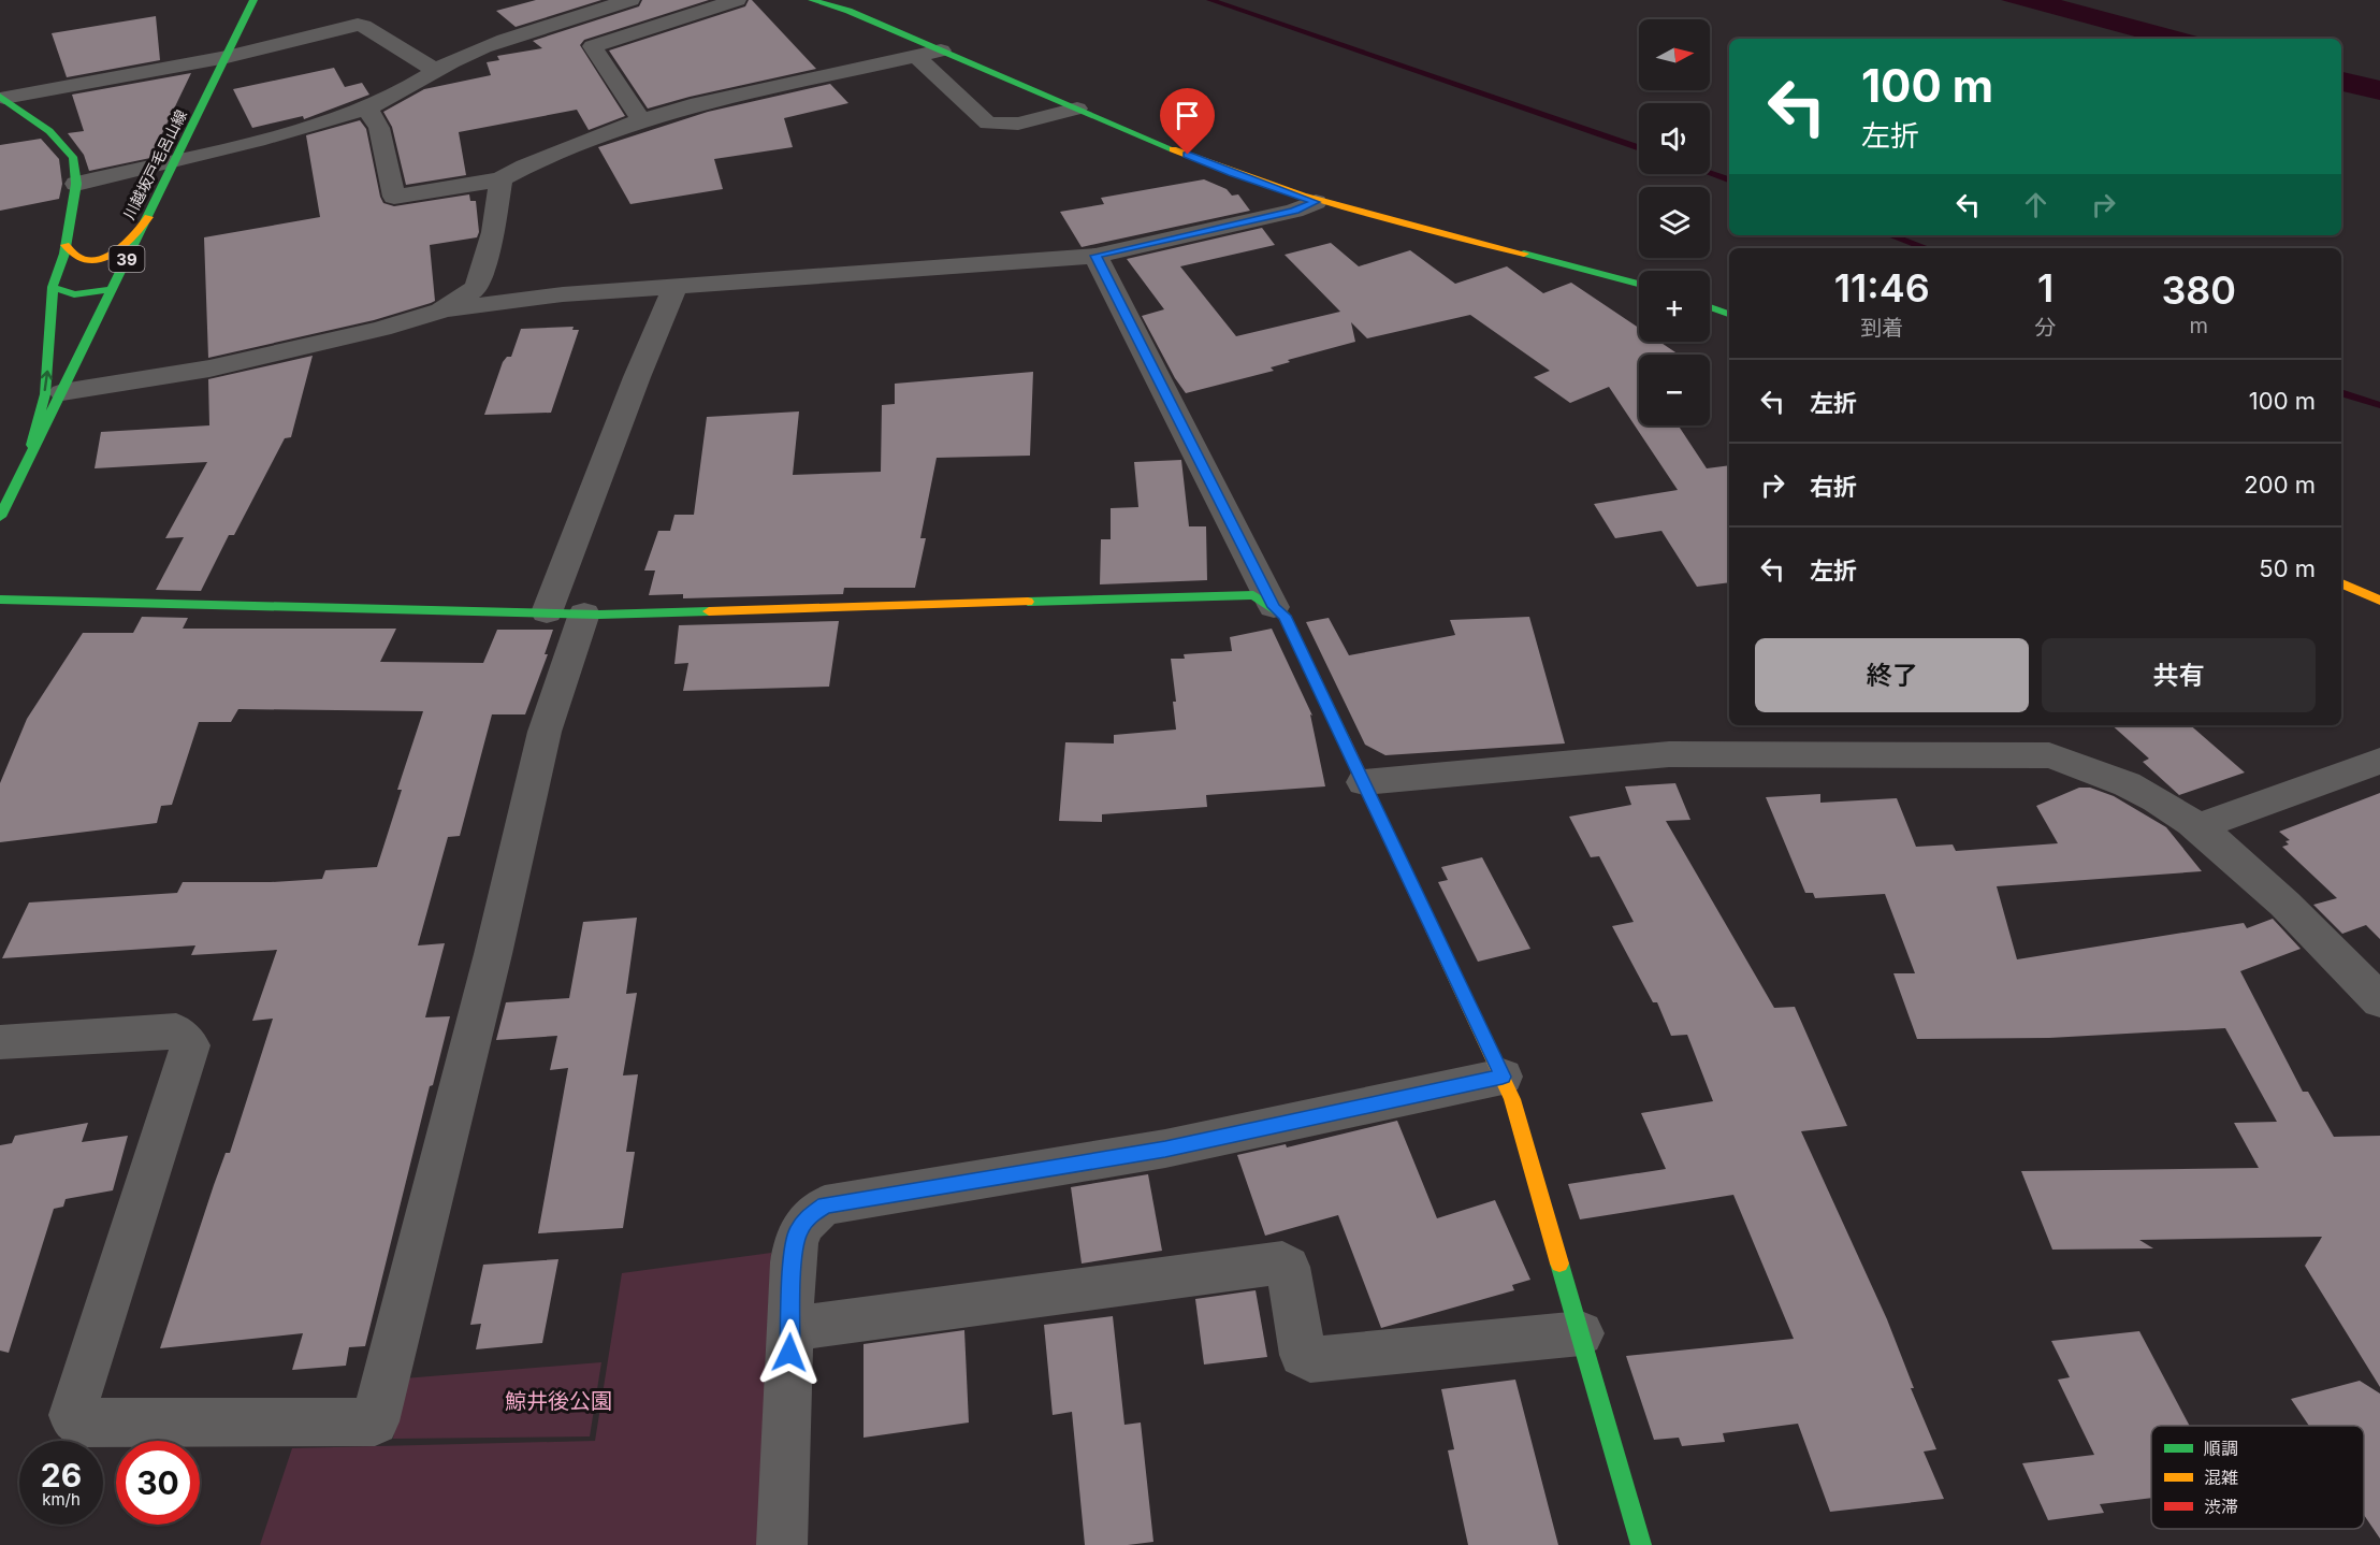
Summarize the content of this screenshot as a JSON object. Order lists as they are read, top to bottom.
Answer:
{
  "streets": {
    "street": ["川越坂戸毛呂山線", "39"]
  },
  "parks": ["鯨井後公園"],
  "legend": ["順調", "混雑", "渋滞"],
  "north": "right",
  "page": {
    "map_buttons": ["+", "−"],
    "turn": ["100 m", "左折"],
    "eta": [
      "11:46",
      "到着",
      "1",
      "分",
      "380",
      "m"
    ],
    "list": [
      {
        "name": "左折",
        "value": "100 m"
      },
      {
        "name": "右折",
        "value": "200 m"
      },
      {
        "name": "左折",
        "value": "50 m"
      }
    ],
    "buttons": ["終了", "共有"],
    "speed": "26 km/h",
    "limit": "30"
  }
}
